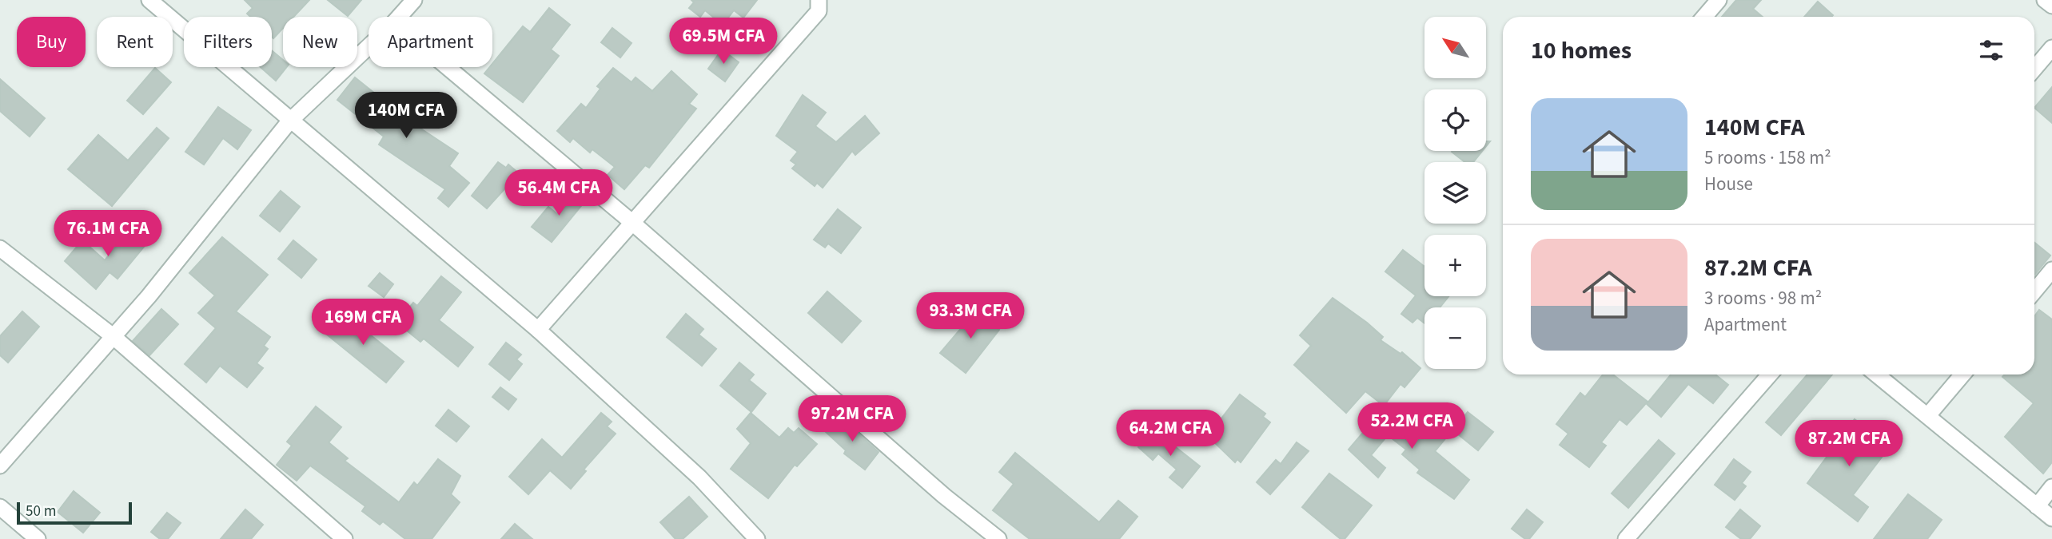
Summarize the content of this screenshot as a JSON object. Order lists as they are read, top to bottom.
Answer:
{
  "scale_bar": "50 m",
  "north": "top left",
  "page": {
    "map_buttons": ["+", "−"],
    "chip": [
      "Buy",
      "Rent",
      "Filters",
      "New",
      "Apartment"
    ],
    "heading": "10 homes",
    "price": [
      "69.5M CFA",
      "140M CFA",
      "56.4M CFA",
      "76.1M CFA",
      "93.3M CFA",
      "169M CFA",
      "97.2M CFA",
      "52.2M CFA",
      "64.2M CFA",
      "87.2M CFA"
    ],
    "list": [
      {
        "name": "140M CFA",
        "note": "5 rooms · 158 m² · House"
      },
      {
        "name": "87.2M CFA",
        "note": "3 rooms · 98 m² · Apartment"
      }
    ],
    "scale": "50 m"
  }
}
